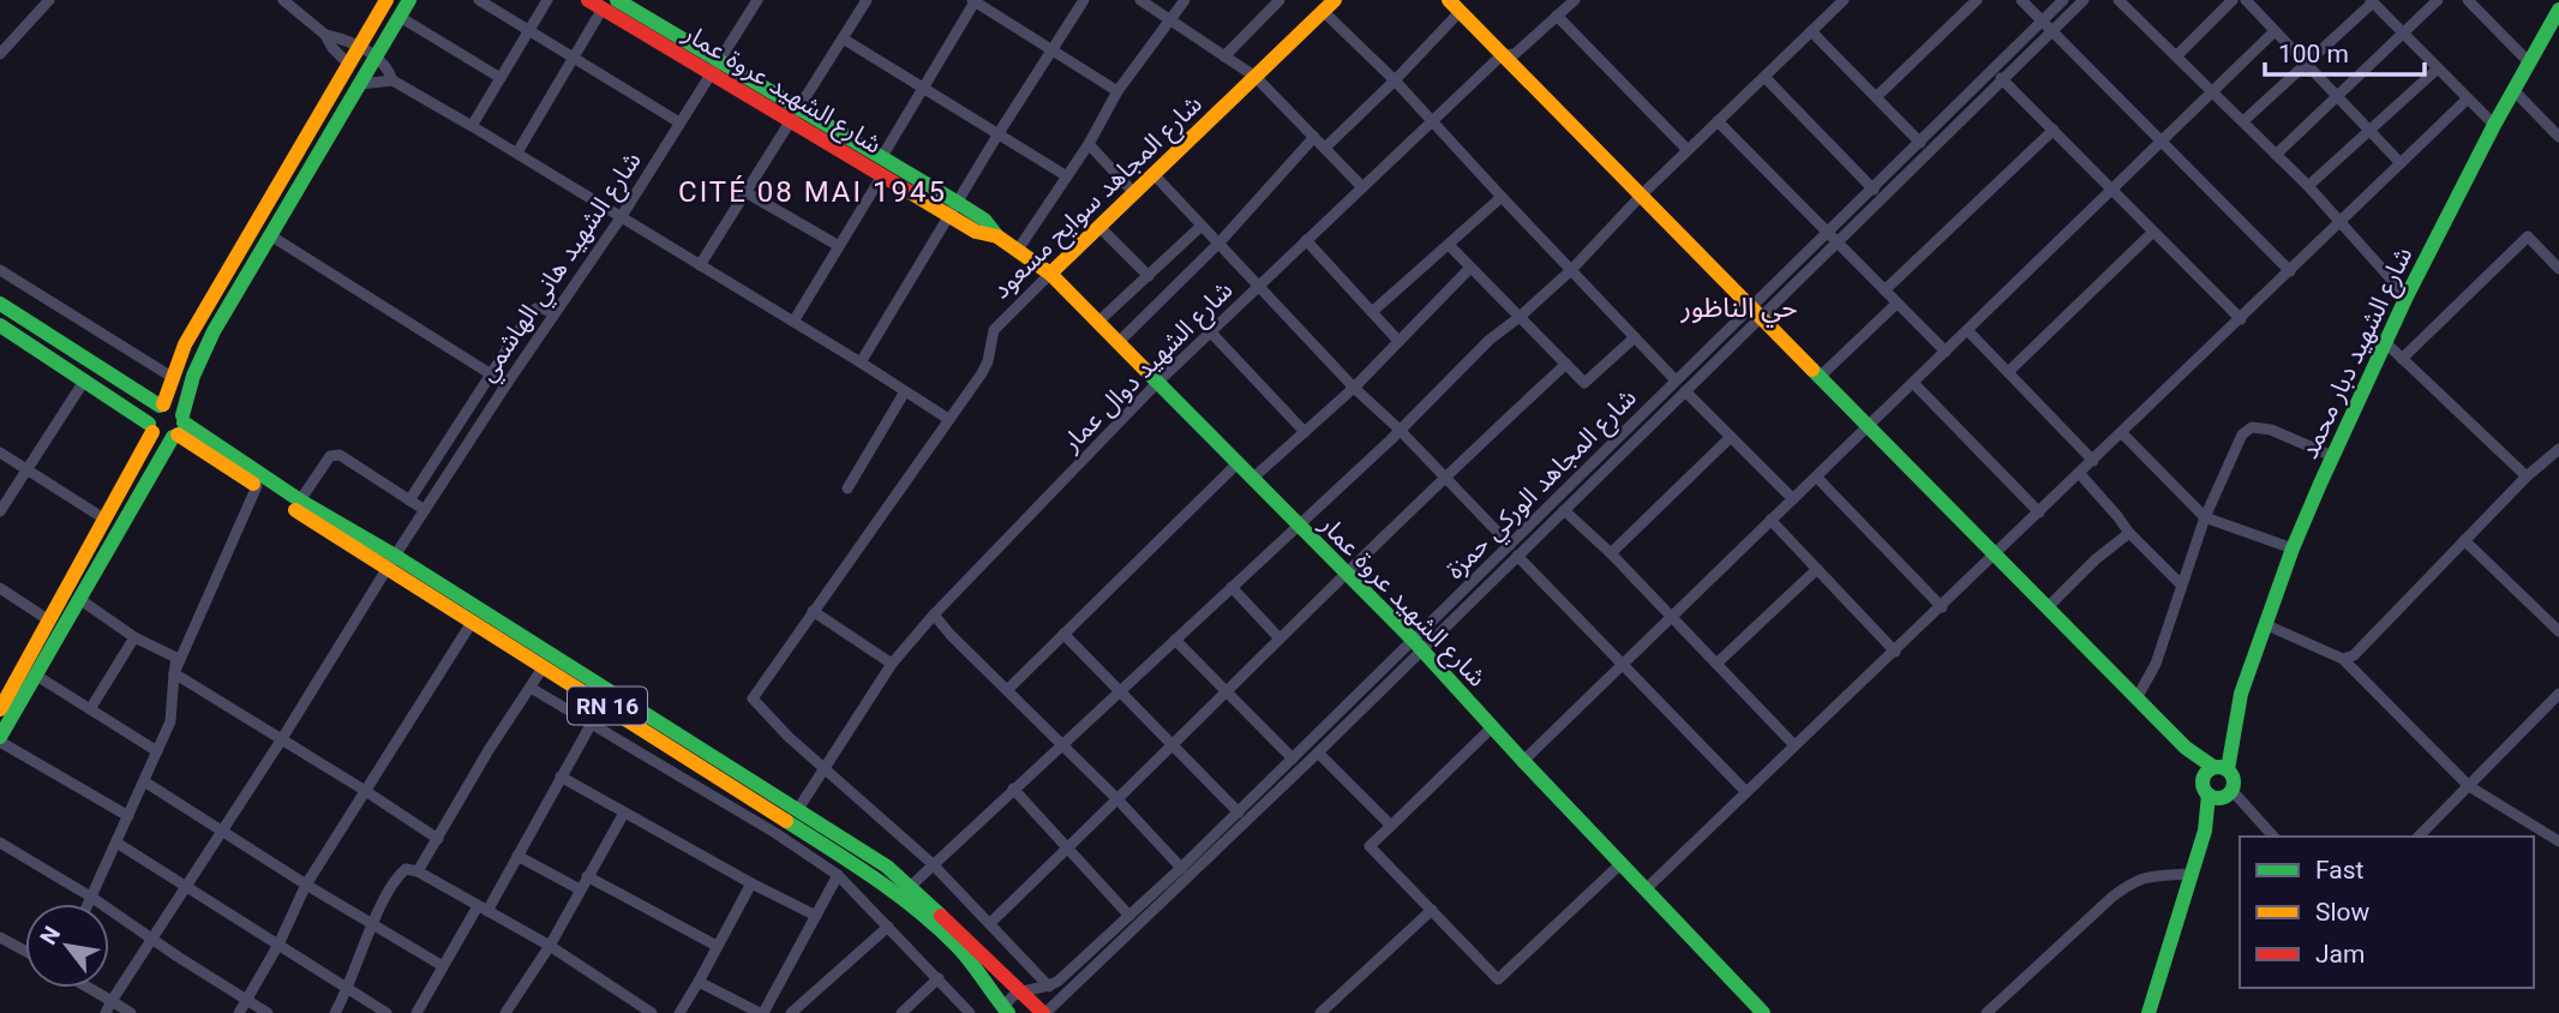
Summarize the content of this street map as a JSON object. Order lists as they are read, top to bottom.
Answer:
{
  "streets": {
    "street": [
      "شارع الشهيد عروة عمار",
      "شارع المجاهد سوايح مسعود",
      "شارع الشهيد هاني الهاشمي",
      "شارع الشهيد دبار محمد",
      "شارع الشهيد دوال عمار",
      "شارع المجاهد الوركي حمزة",
      "RN 16"
    ]
  },
  "crossings": [
    ["شارع الشهيد عروة عمار", "شارع المجاهد سوايح مسعود"],
    ["شارع الشهيد عروة عمار", "شارع الشهيد هاني الهاشمي"],
    ["شارع الشهيد عروة عمار", "شارع الشهيد دوال عمار"],
    ["شارع الشهيد عروة عمار", "شارع المجاهد الوركي حمزة"],
    ["شارع المجاهد سوايح مسعود", "شارع الشهيد دوال عمار"],
    ["شارع الشهيد هاني الهاشمي", "RN 16"],
    ["شارع الشهيد دوال عمار", "RN 16"],
    ["شارع المجاهد الوركي حمزة", "RN 16"]
  ],
  "districts": ["CITÉ 08 MAI 1945", "حي الناظور"],
  "legend": ["Fast", "Slow", "Jam"],
  "scale_bar": "100 m",
  "north": "top left"
}
